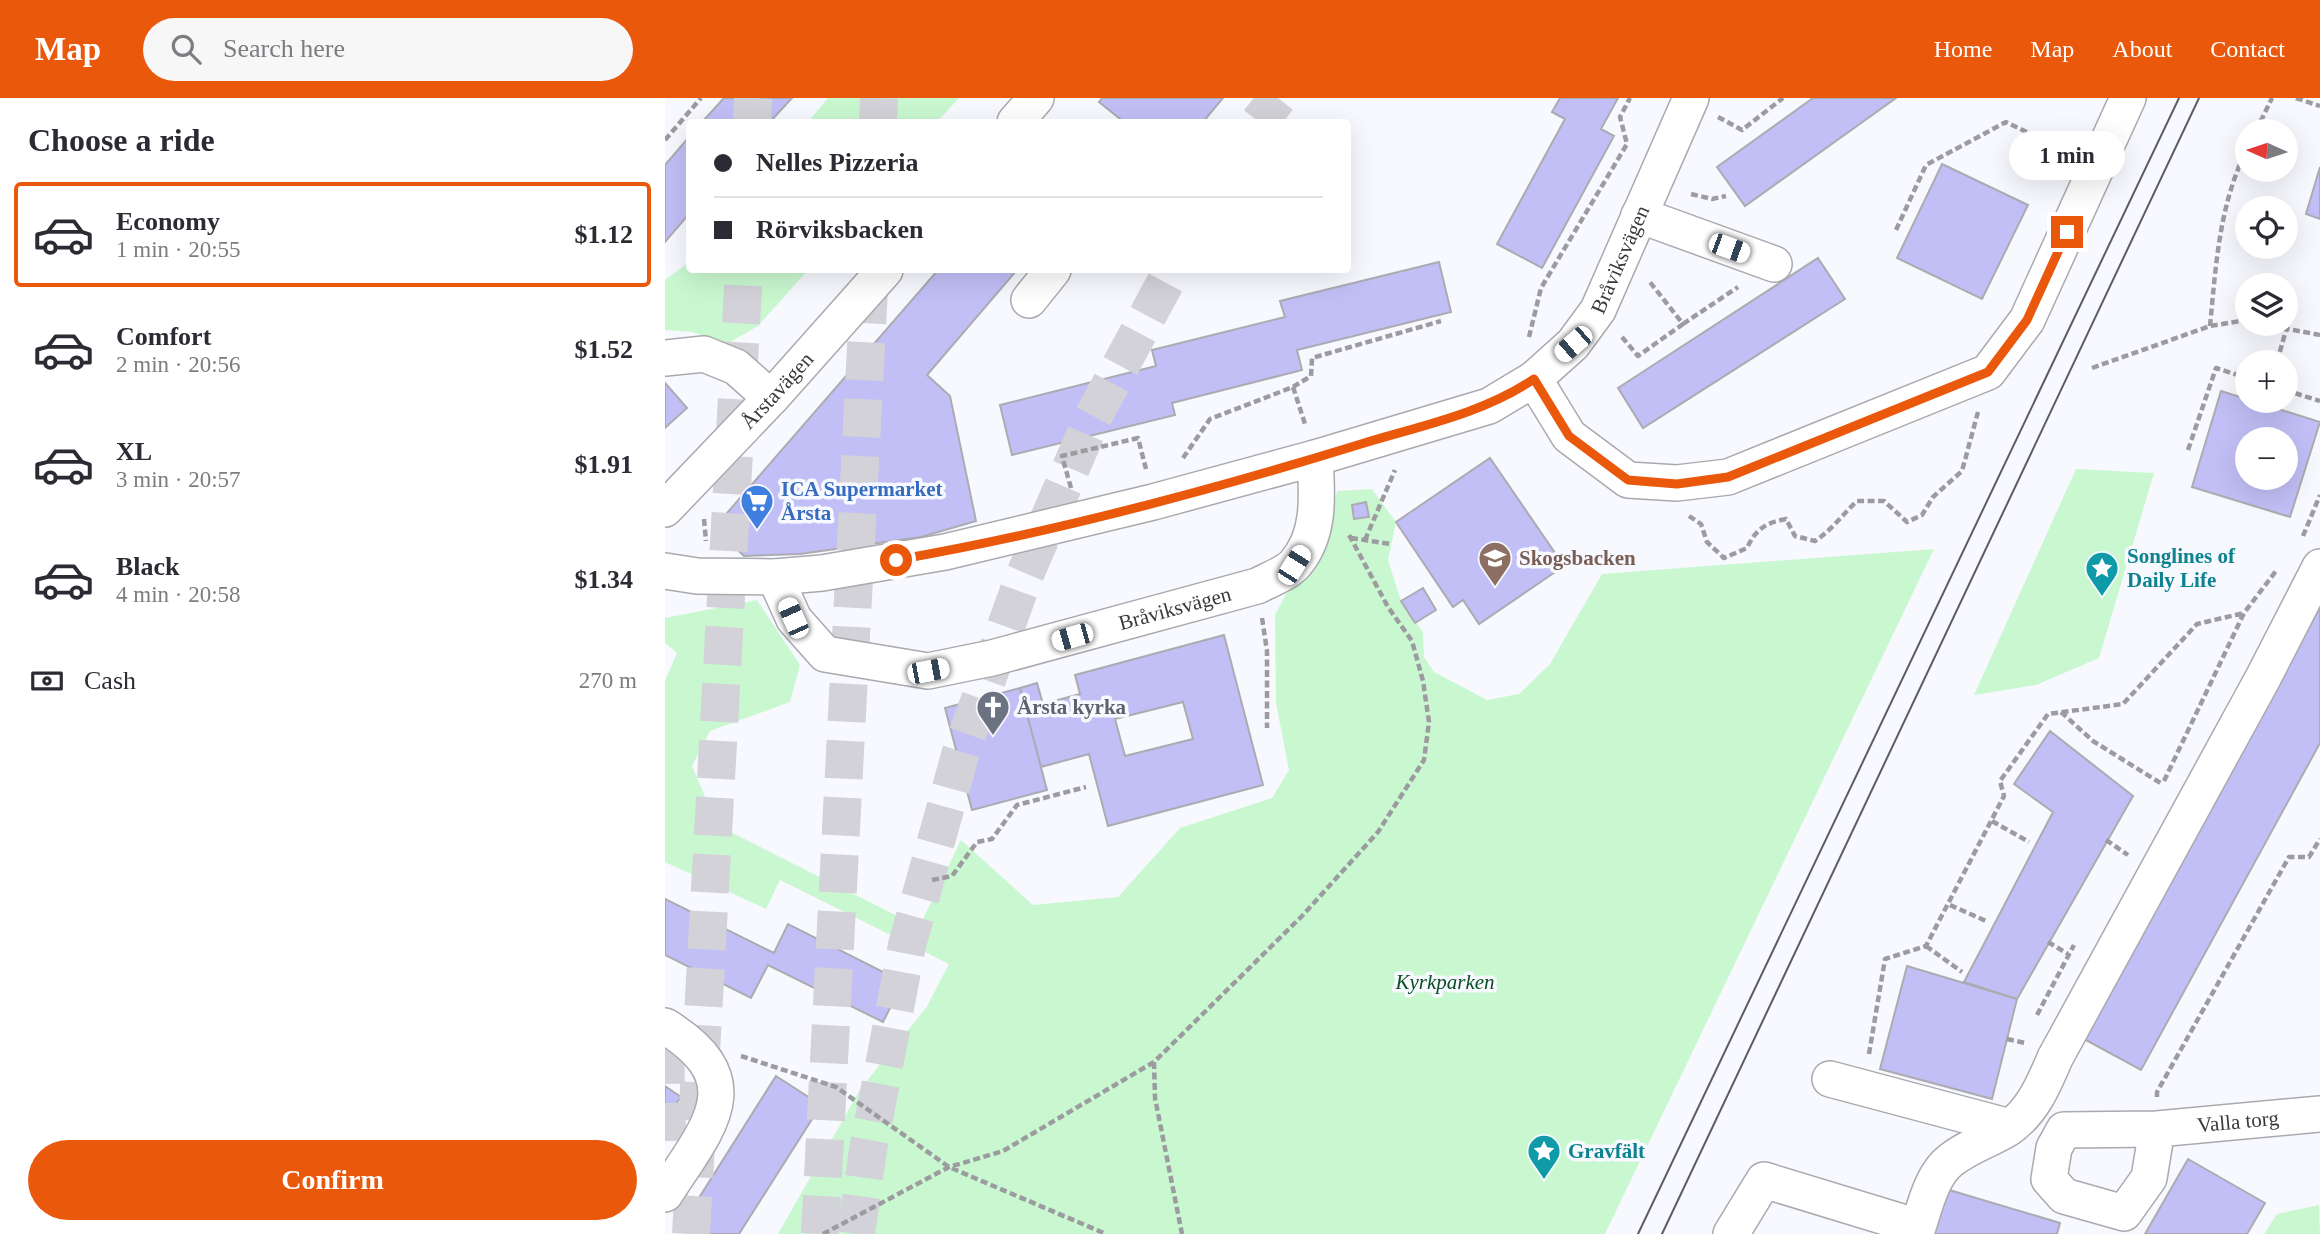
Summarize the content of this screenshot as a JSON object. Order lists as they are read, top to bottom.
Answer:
{
  "streets": {
    "street": ["Bråviksvägen", "Årstavägen", "Valla torg"]
  },
  "parks": ["Kyrkparken"],
  "places": {
    "supermarket": ["ICA Supermarket Årsta"],
    "school or university": ["Skogsbacken"],
    "place": ["Songlines of Daily Life", "Gravfält"],
    "church": ["Årsta kyrka"]
  },
  "north": "left",
  "page": {
    "header": "Map",
    "search": "Search here",
    "nav": [
      "Home",
      "Map",
      "About",
      "Contact"
    ],
    "heading": "Choose a ride",
    "map_buttons": ["+", "−"],
    "banner": ["Nelles Pizzeria", "Rörviksbacken"],
    "bubble": "1 min",
    "list": [
      {
        "name": "Economy",
        "note": "1 min · 20:55",
        "value": "$1.12"
      },
      {
        "name": "Comfort",
        "note": "2 min · 20:56",
        "value": "$1.52"
      },
      {
        "name": "XL",
        "note": "3 min · 20:57",
        "value": "$1.91"
      },
      {
        "name": "Black",
        "note": "4 min · 20:58",
        "value": "$1.34"
      }
    ],
    "pay": ["Cash", "270 m"],
    "buttons": "Confirm"
  }
}
